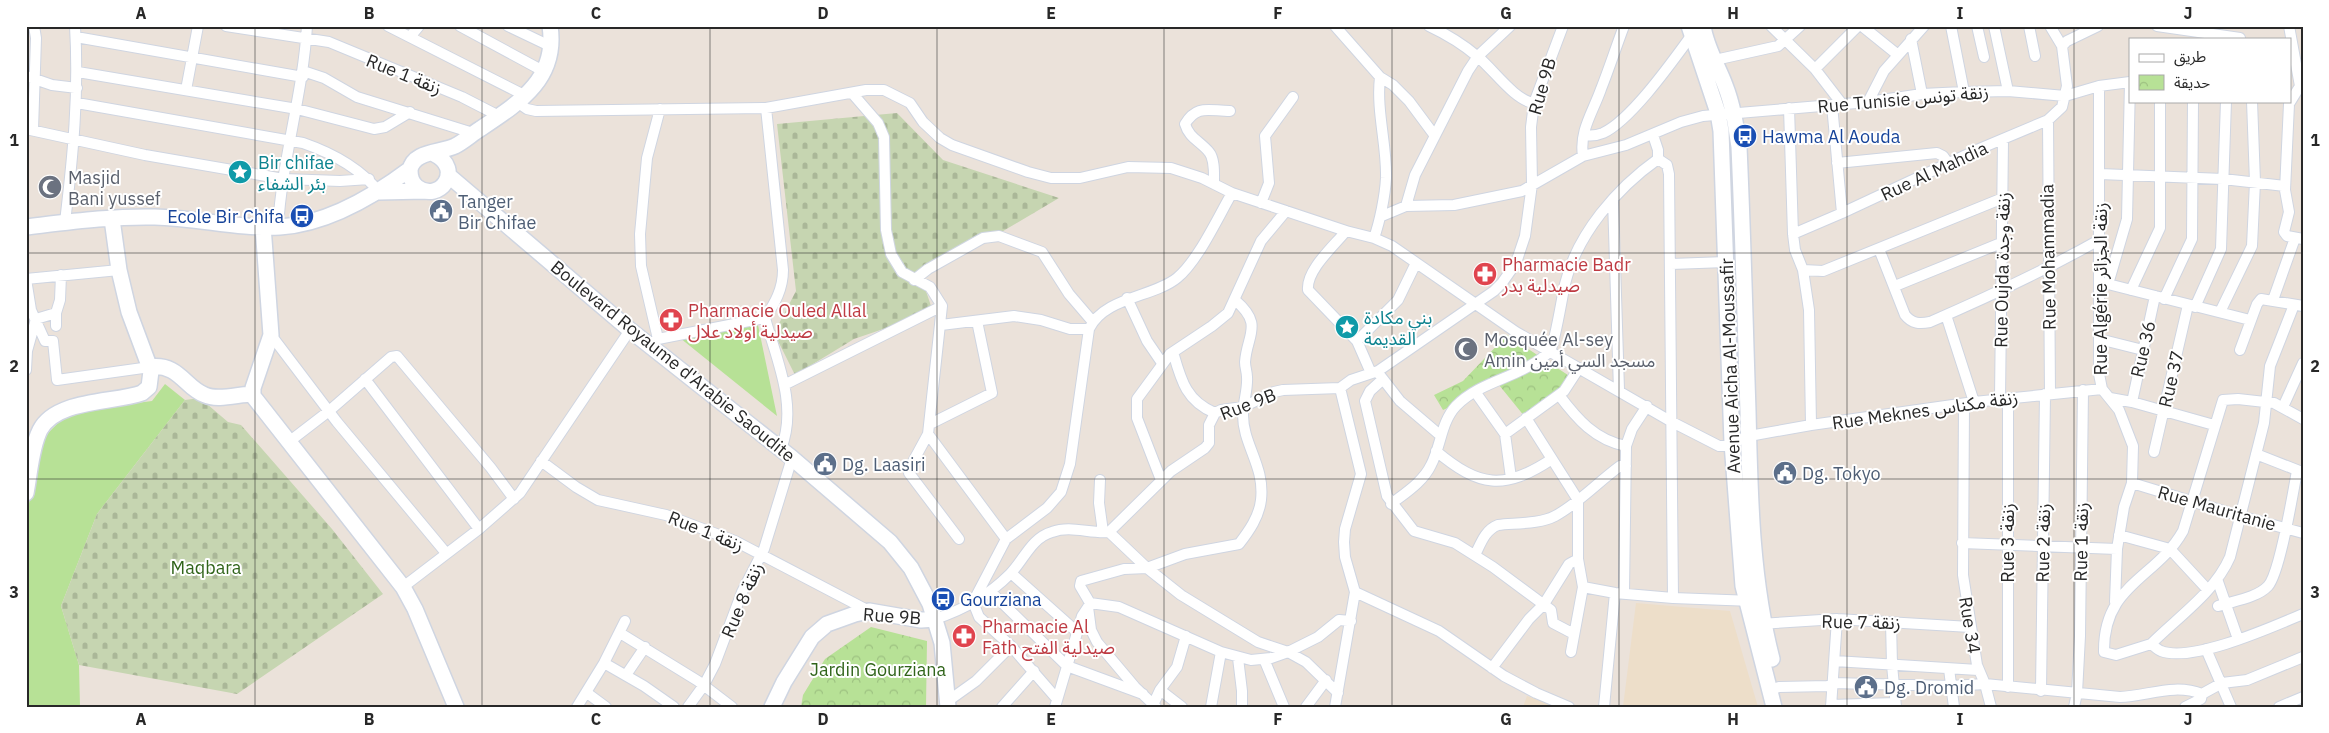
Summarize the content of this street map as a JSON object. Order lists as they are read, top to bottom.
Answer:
{
  "streets": {
    "main road": ["Rue 9B", "Boulevard Royaume d'Arabie Saoudite", "Avenue Aicha Al-Moussafir"],
    "street": [
      "Rue 1 زنقة",
      "Rue Tunisie زنقة تونس",
      "Rue Al Mahdia",
      "Rue Mohammadia",
      "Rue Oujda زنقة وجدة",
      "Rue Algérie زنقة الجزائر",
      "Rue 36",
      "Rue 37",
      "Rue Meknes زنقة مكناس",
      "Rue Mauritanie",
      "Rue 3 زنقة",
      "Rue 2 زنقة",
      "Rue 8 زنقة",
      "Rue 7 زنقة",
      "Rue 34"
    ]
  },
  "crossings": [
    ["Rue 1 زنقة", "Rue 9B"],
    ["Rue 1 زنقة", "Rue Meknes زنقة مكناس"],
    ["Rue 1 زنقة", "Rue 8 زنقة"],
    ["Rue 9B", "Rue Tunisie زنقة تونس"],
    ["Rue 9B", "Boulevard Royaume d'Arabie Saoudite"],
    ["Rue Tunisie زنقة تونس", "Rue Al Mahdia"],
    ["Rue Tunisie زنقة تونس", "Rue Algérie زنقة الجزائر"],
    ["Rue Tunisie زنقة تونس", "Avenue Aicha Al-Moussafir"],
    ["Rue Al Mahdia", "Rue Mohammadia"],
    ["Rue Al Mahdia", "Rue Oujda زنقة وجدة"],
    ["Rue Mohammadia", "Rue Meknes زنقة مكناس"],
    ["Rue Mohammadia", "Rue 2 زنقة"],
    ["Rue Oujda زنقة وجدة", "Rue Meknes زنقة مكناس"],
    ["Rue Oujda زنقة وجدة", "Rue 3 زنقة"],
    ["Rue Algérie زنقة الجزائر", "Rue Meknes زنقة مكناس"],
    ["Rue Algérie زنقة الجزائر", "Rue Mauritanie"],
    ["Boulevard Royaume d'Arabie Saoudite", "Rue 8 زنقة"],
    ["Avenue Aicha Al-Moussafir", "Rue Meknes زنقة مكناس"],
    ["Avenue Aicha Al-Moussafir", "Rue 7 زنقة"],
    ["Rue Meknes زنقة مكناس", "Rue 3 زنقة"],
    ["Rue Meknes زنقة مكناس", "Rue 2 زنقة"],
    ["Rue Meknes زنقة مكناس", "Rue 34"],
    ["Rue 7 زنقة", "Rue 34"]
  ],
  "parks": ["Maqbara", "Jardin Gourziana"],
  "places": {
    "bus stop": ["Hawma Al Aouda", "Ecole Bir Chifa", "Gourziana"],
    "place": ["Bir chifae بئر الشفاء", "بني مكادة القديمة"],
    "mosque": ["Masjid Bani yussef", "Mosquée Al-sey Amin مسجد السي أمين"],
    "public building": [
      "Tanger Bir Chifae",
      "Dg. Laasiri",
      "Dg. Tokyo",
      "Dg. Dromid"
    ],
    "pharmacy": ["Pharmacie Badr صيدلية بدر", "Pharmacie Ouled Allal صيدلية أولاد علال", "Pharmacie Al Fath صيدلية الفتح"]
  },
  "legend": ["طريق", "حديقة"],
  "grid": {
    "columns": [
      "A",
      "B",
      "C",
      "D",
      "E",
      "F",
      "G",
      "H",
      "I",
      "J"
    ],
    "rows": ["1", "2", "3"]
  }
}
